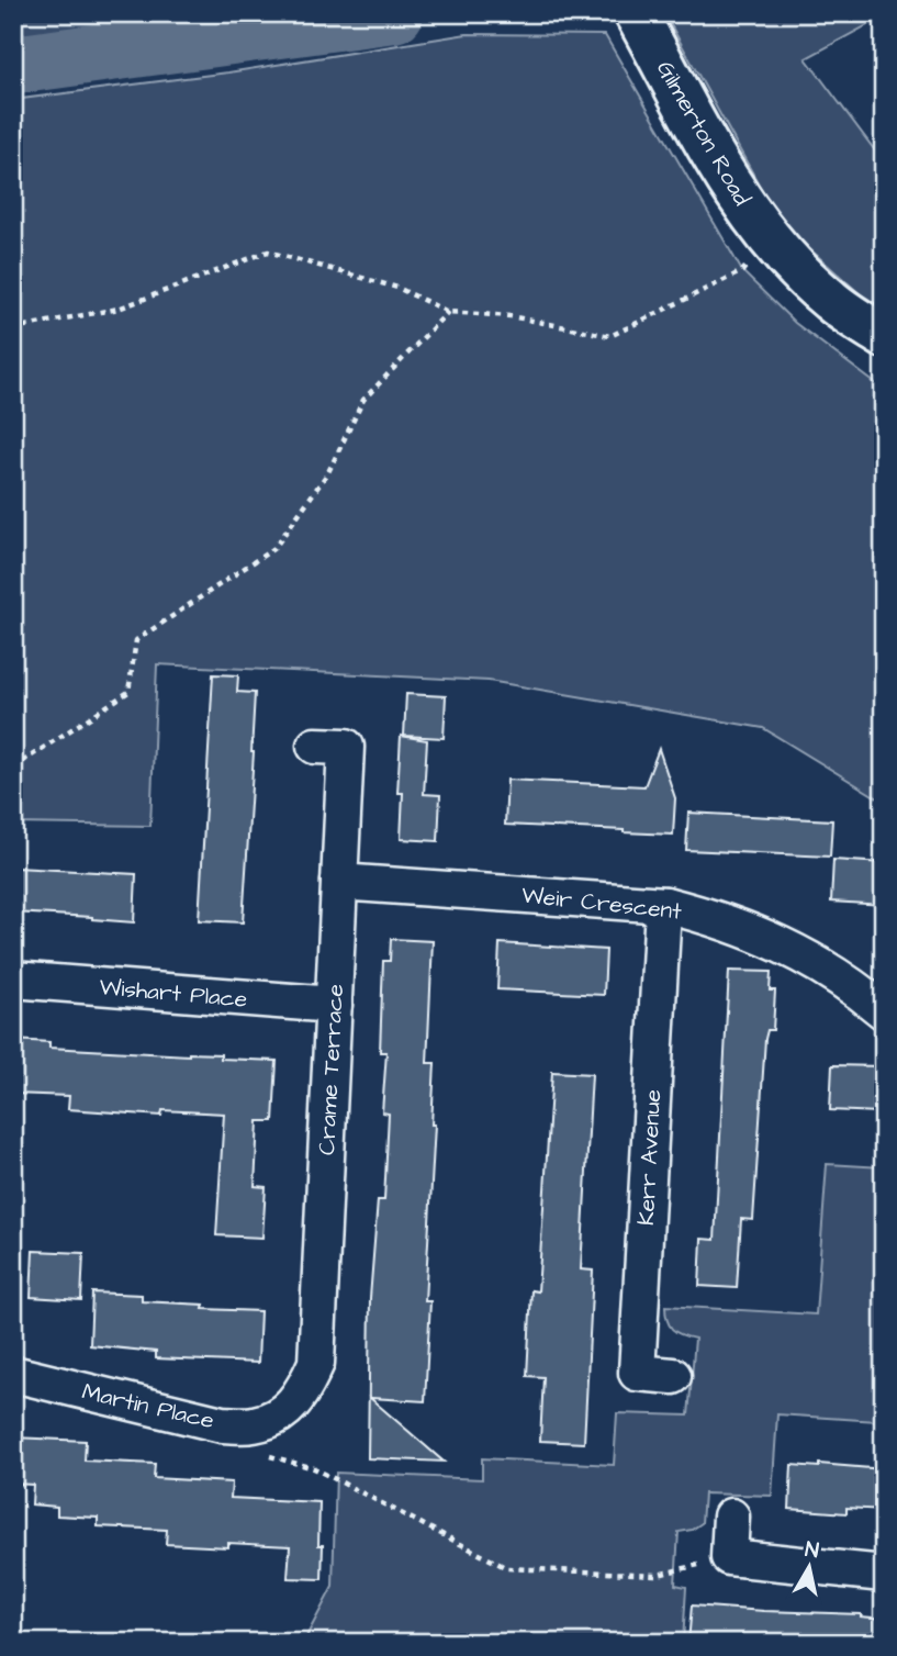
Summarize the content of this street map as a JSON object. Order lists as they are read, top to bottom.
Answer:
{
  "streets": {
    "main road": ["Gilmerton Road"],
    "street": [
      "Weir Crescent",
      "Wishart Place",
      "Crame Terrace",
      "Kerr Avenue",
      "Martin Place"
    ]
  },
  "crossings": [
    ["Weir Crescent", "Crame Terrace"],
    ["Weir Crescent", "Kerr Avenue"],
    ["Wishart Place", "Crame Terrace"],
    ["Crame Terrace", "Martin Place"]
  ],
  "north": "top"
}
